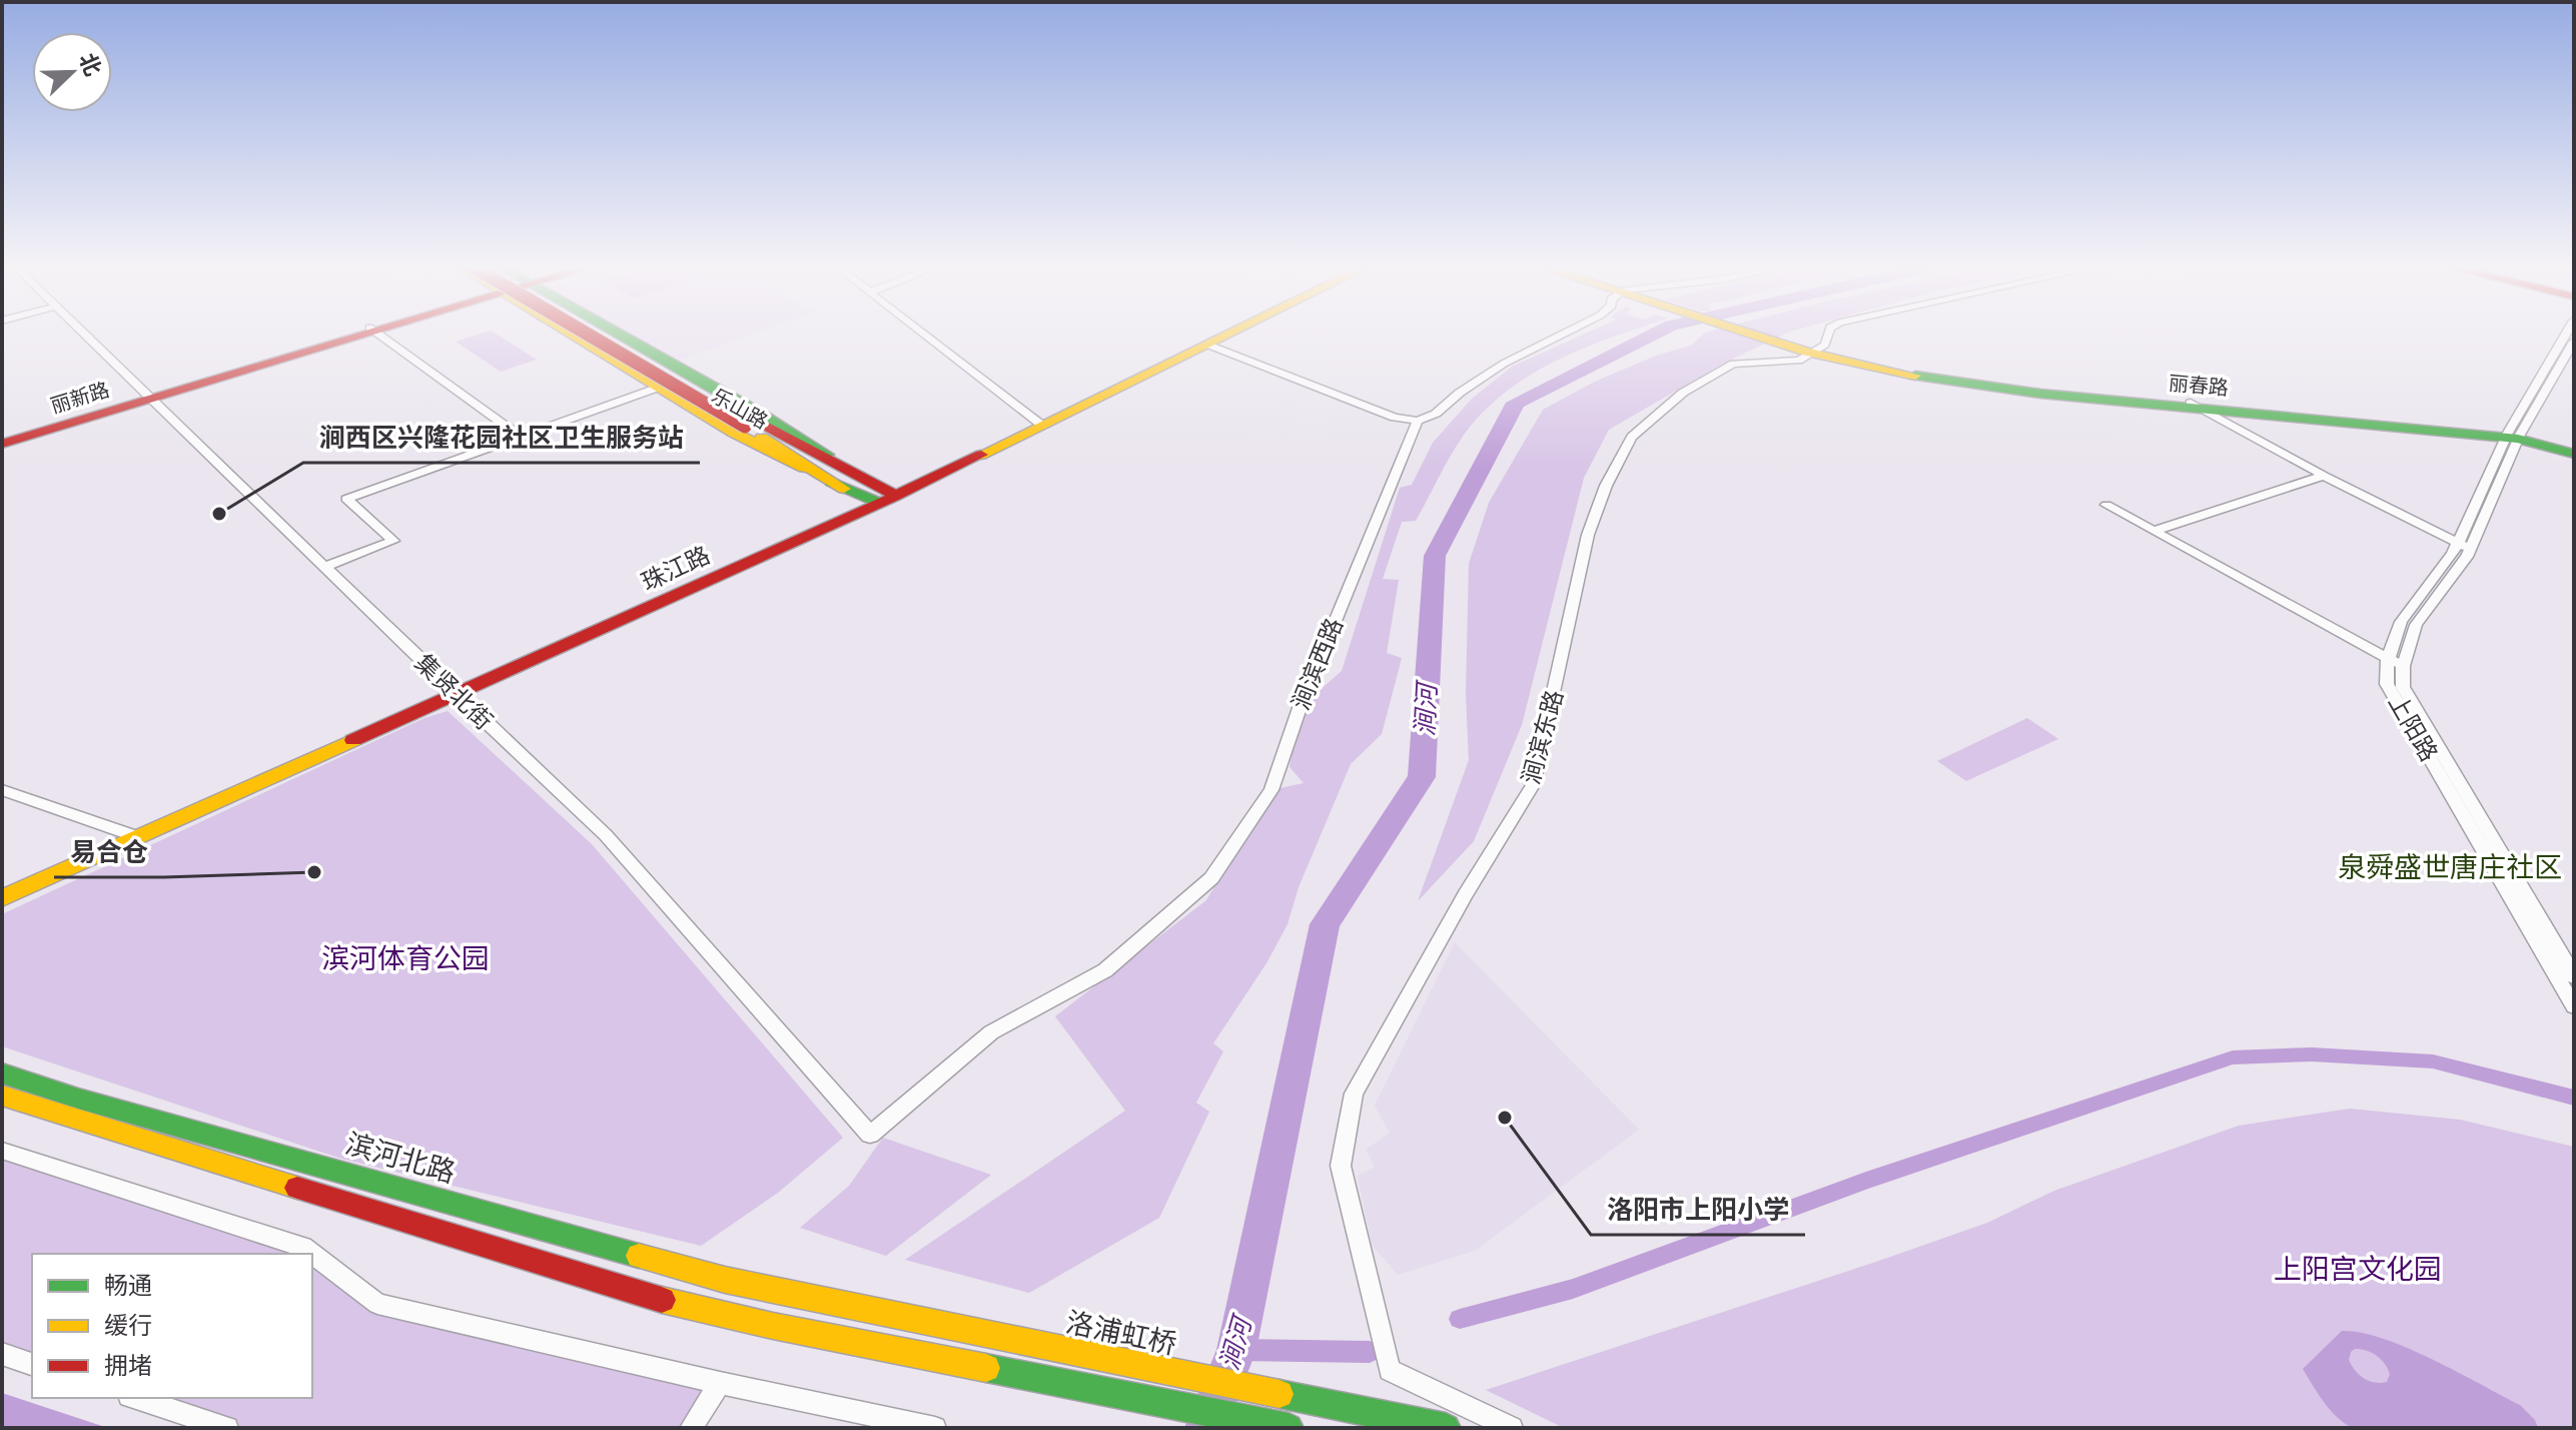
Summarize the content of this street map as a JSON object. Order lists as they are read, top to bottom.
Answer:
{
  "streets": {
    "main road": [
      "丽春路",
      "丽新路",
      "乐山路",
      "珠江路",
      "滨河北路",
      "洛浦虹桥"
    ],
    "street": [
      "涧滨西路",
      "集贤北街",
      "上阳路",
      "涧滨东路"
    ]
  },
  "crossings": [
    ["丽春路", "上阳路"],
    ["丽春路", "涧滨东路"],
    ["丽新路", "集贤北街"],
    ["乐山路", "珠江路"],
    ["珠江路", "集贤北街"],
    ["涧滨西路", "集贤北街"],
    ["滨河北路", "洛浦虹桥"]
  ],
  "districts": ["泉舜盛世唐庄社区"],
  "water": ["涧河"],
  "parks": ["滨河体育公园", "上阳宫文化园"],
  "places": ["涧西区兴隆花园社区卫生服务站", "易合仓", "洛阳市上阳小学"],
  "legend": ["畅通", "缓行", "拥堵"],
  "north": "top right"
}
